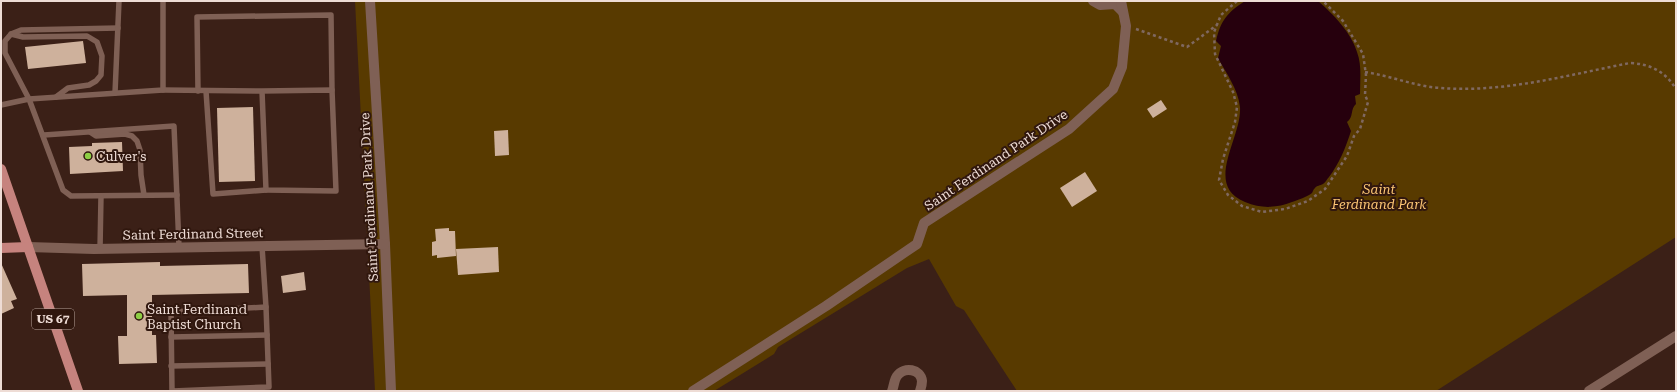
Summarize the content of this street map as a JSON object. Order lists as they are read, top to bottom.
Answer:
{
  "streets": {
    "main road": ["Saint Ferdinand Street", "US 67"],
    "street": ["Saint Ferdinand Park Drive"]
  },
  "crossings": [
    ["Saint Ferdinand Park Drive", "Saint Ferdinand Street"],
    ["Saint Ferdinand Street", "US 67"]
  ],
  "parks": ["Saint Ferdinand Park"],
  "places": ["Culver's", "Saint Ferdinand Baptist Church"]
}
